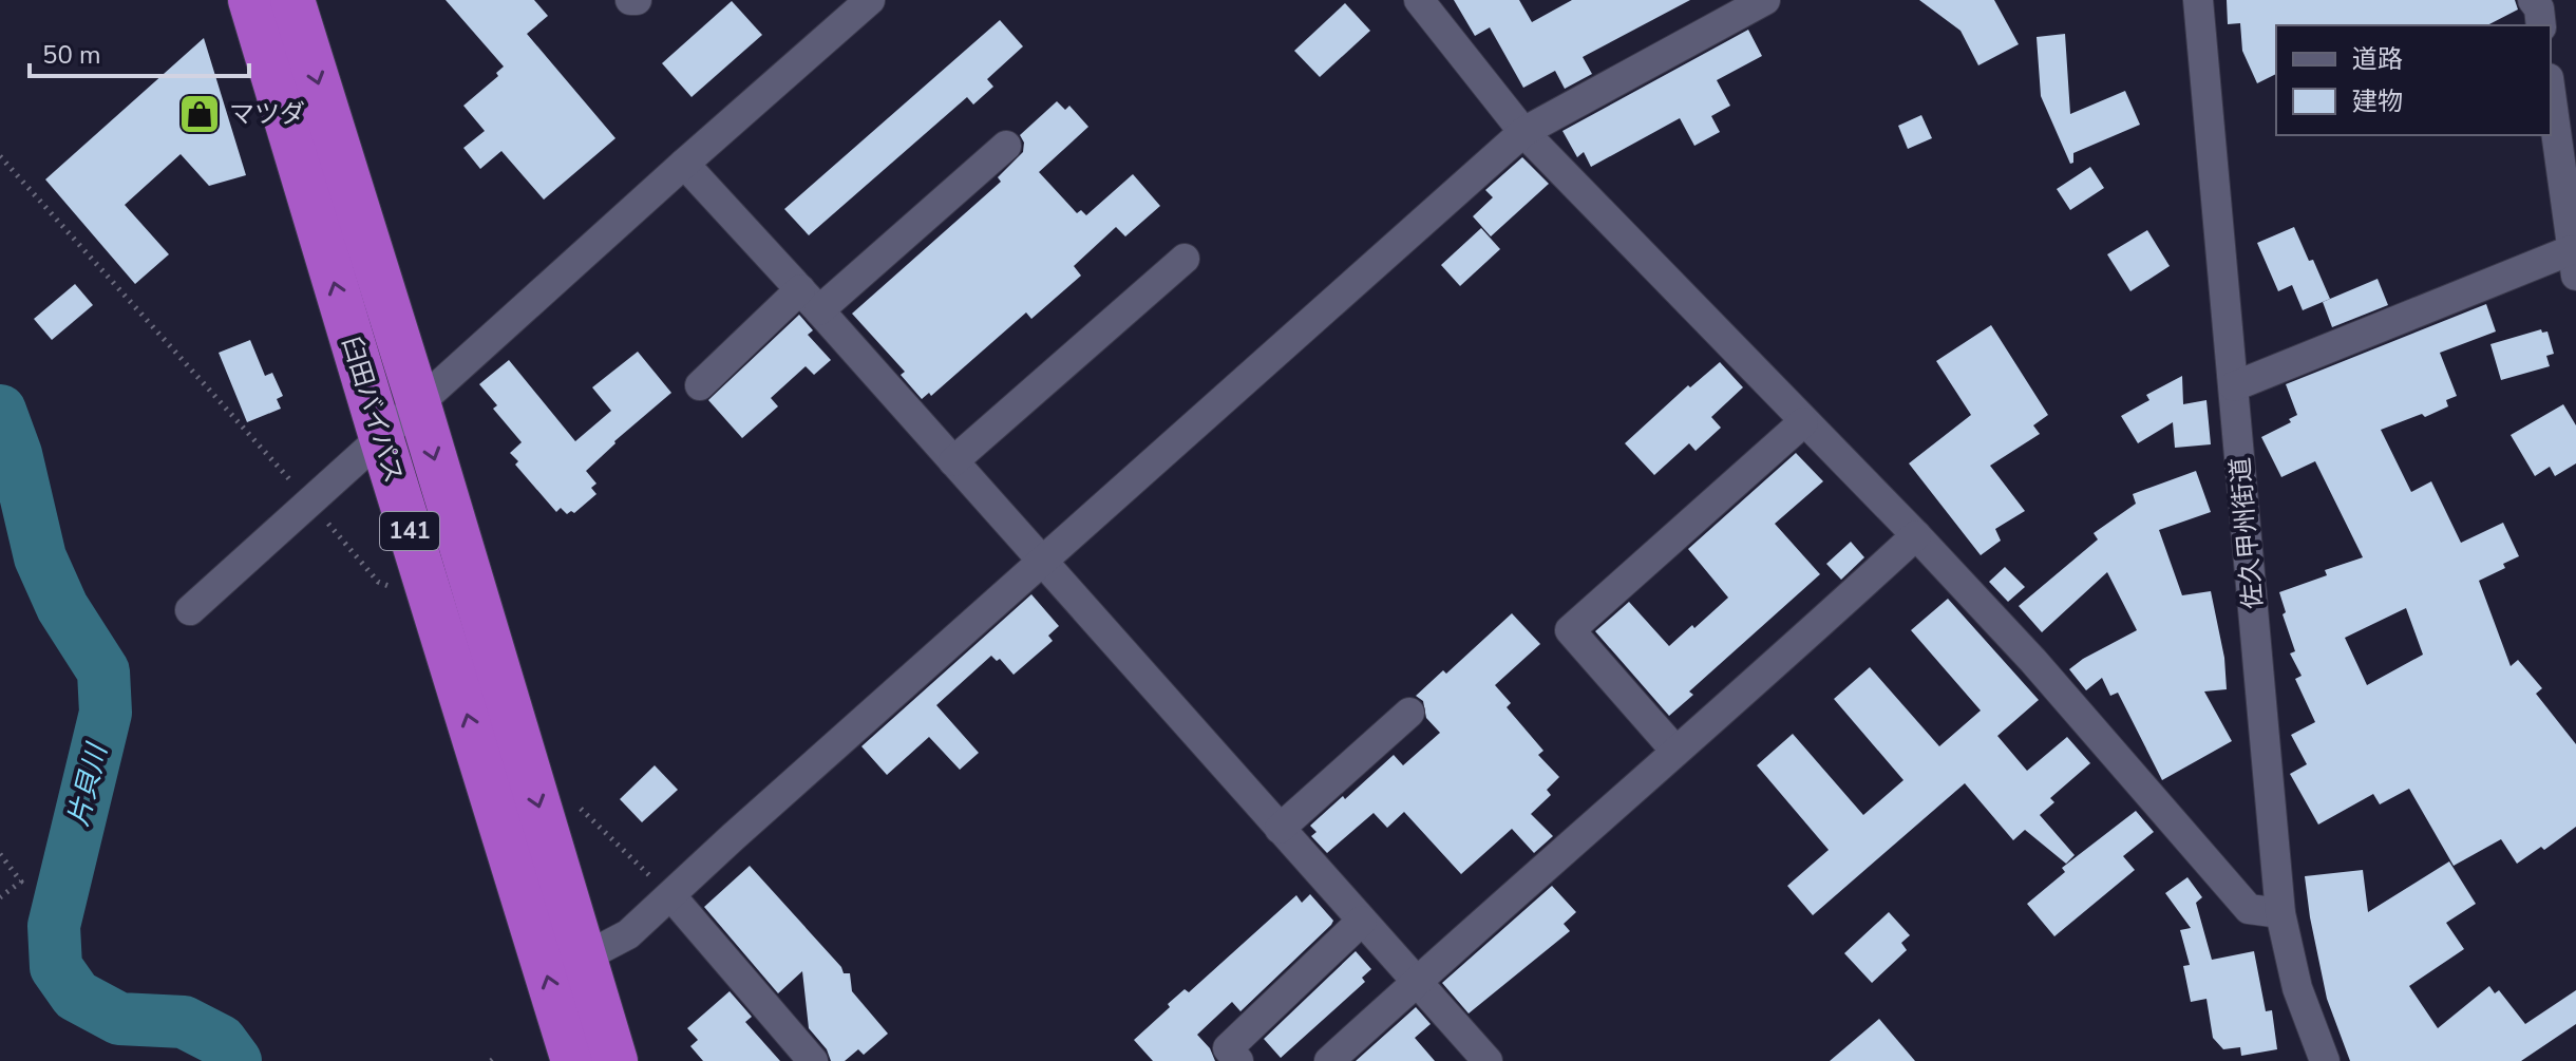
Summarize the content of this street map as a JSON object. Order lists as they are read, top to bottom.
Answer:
{
  "streets": {
    "highway": ["臼田バイパス", "141"],
    "street": ["佐久甲州街道"]
  },
  "water": ["片貝川"],
  "places": {
    "shop": ["マツダ"]
  },
  "legend": ["道路", "建物"],
  "scale_bar": "50 m"
}
